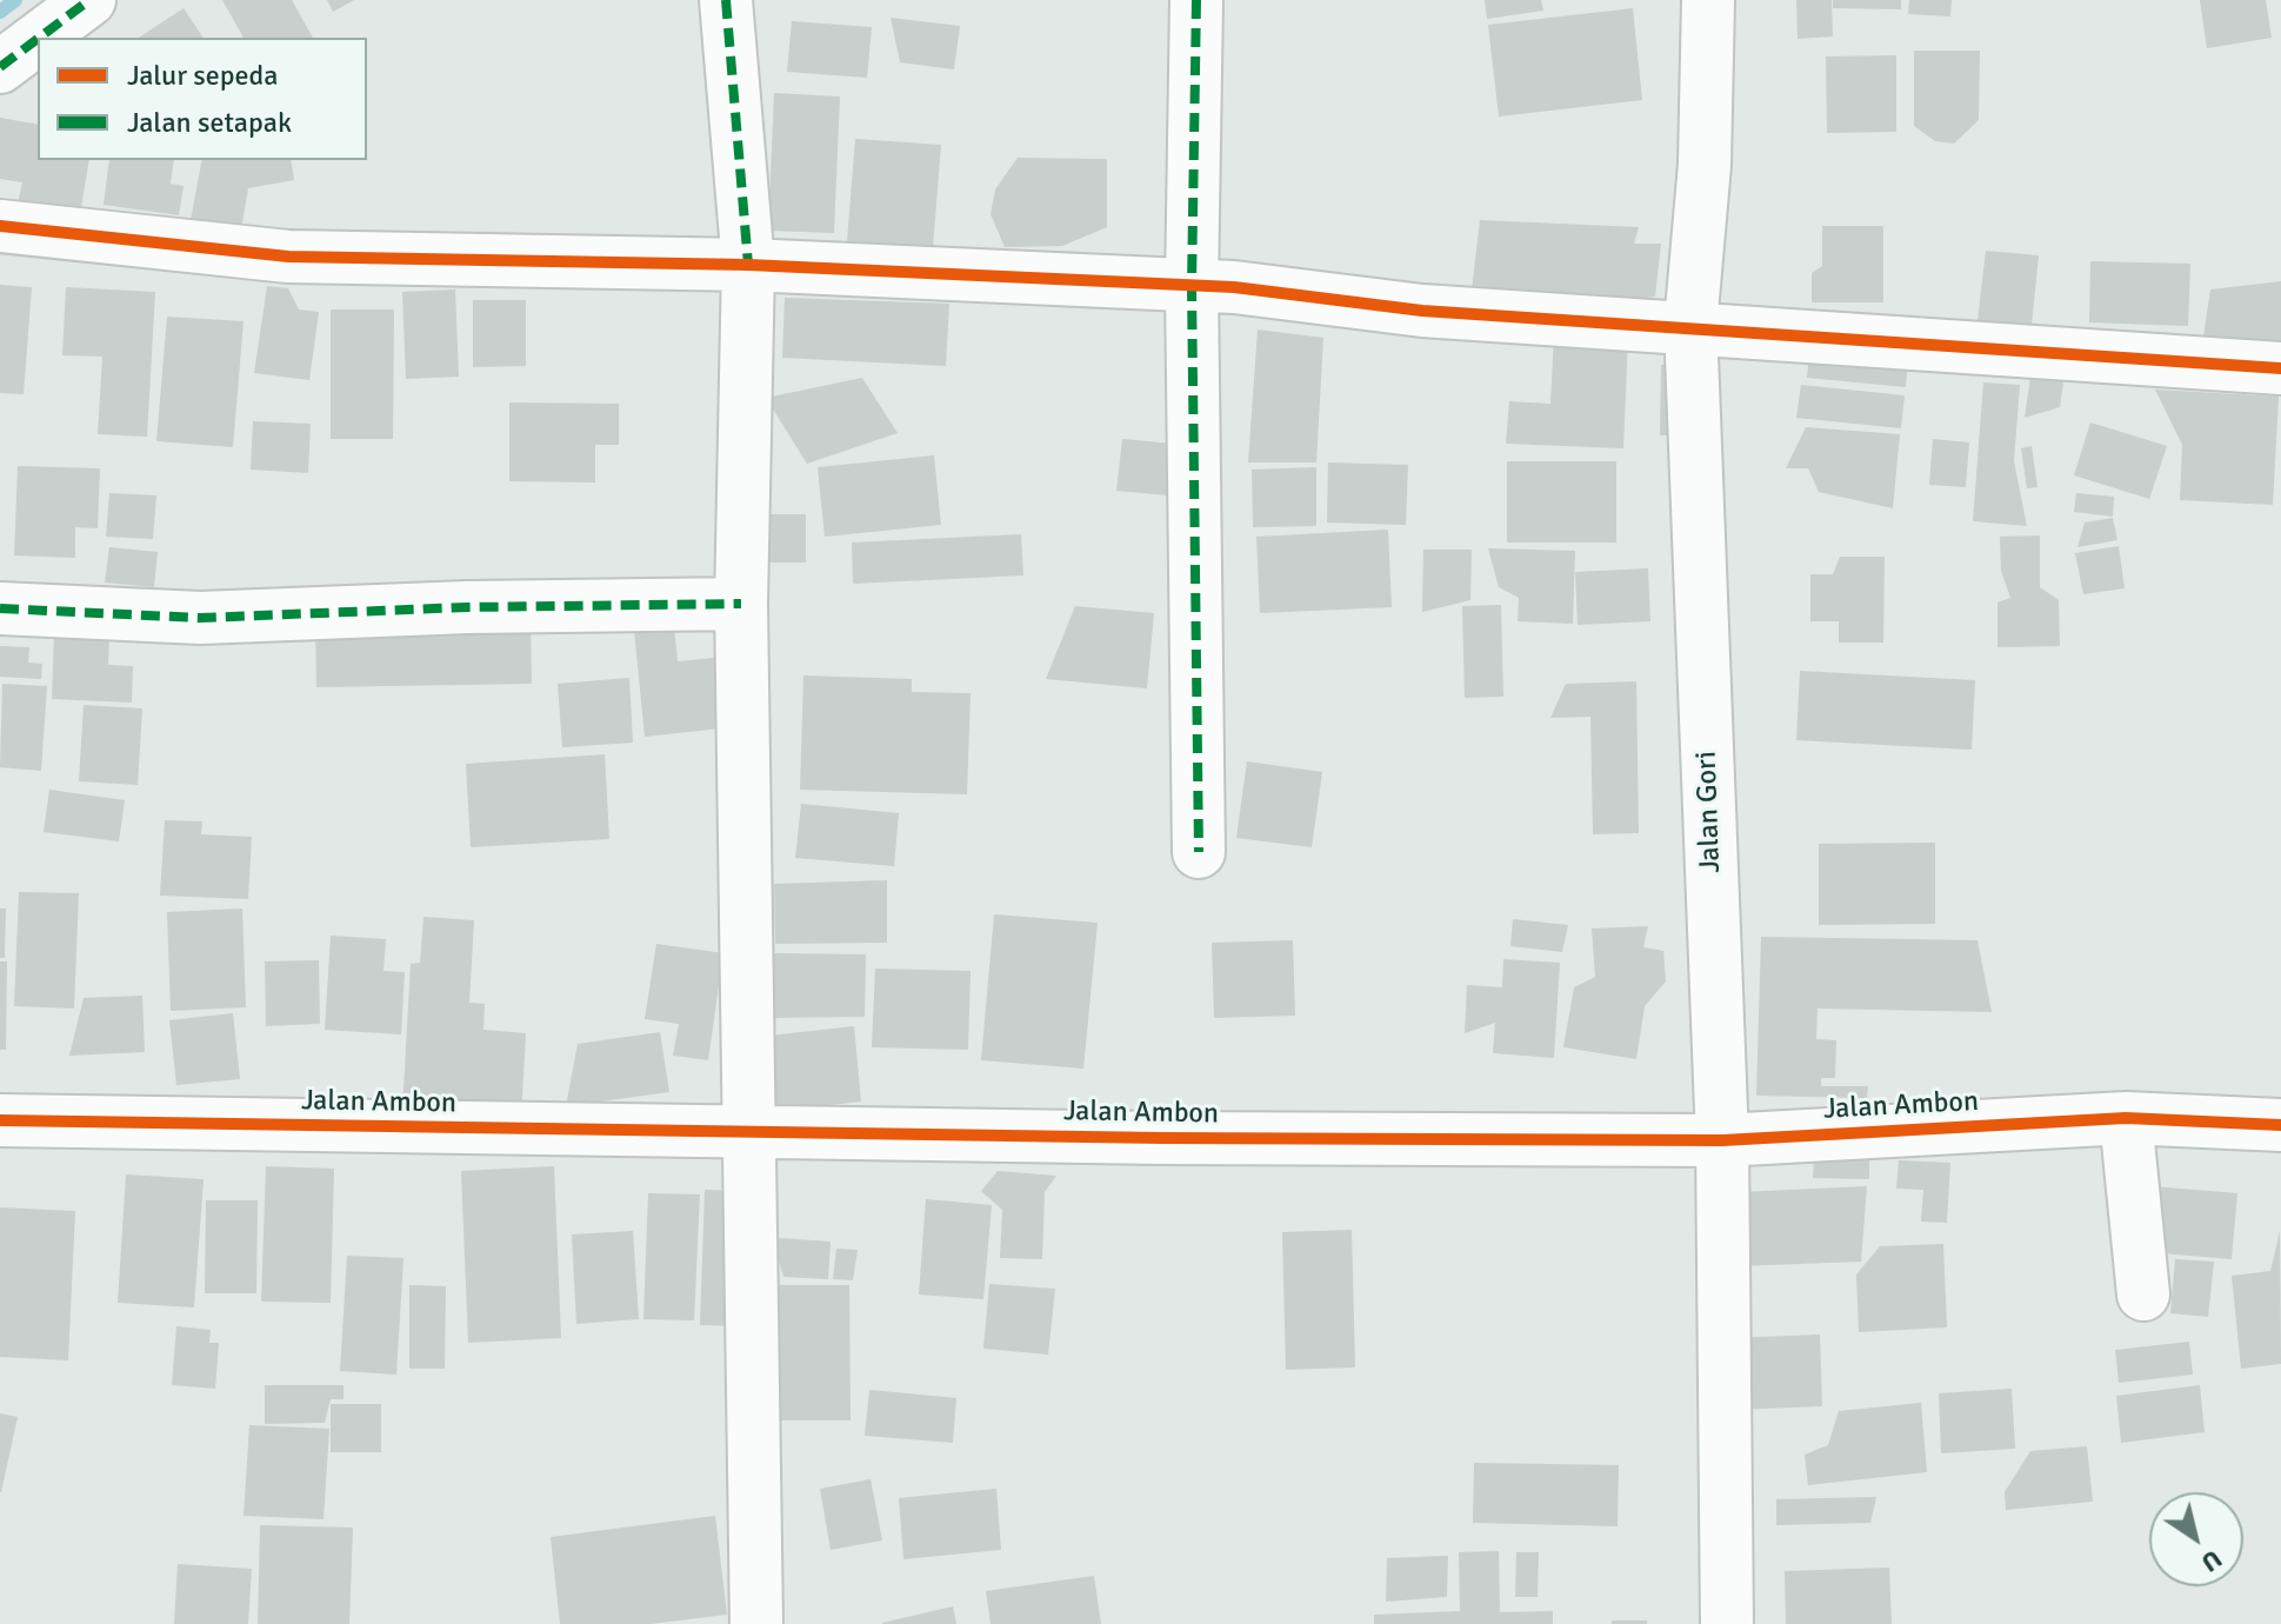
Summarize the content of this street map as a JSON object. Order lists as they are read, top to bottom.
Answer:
{
  "streets": {
    "street": ["Jalan Gori", "Jalan Ambon"]
  },
  "crossings": [
    ["Jalan Gori", "Jalan Ambon"]
  ],
  "legend": ["Jalur sepeda", "Jalan setapak"],
  "north": "bottom right"
}
